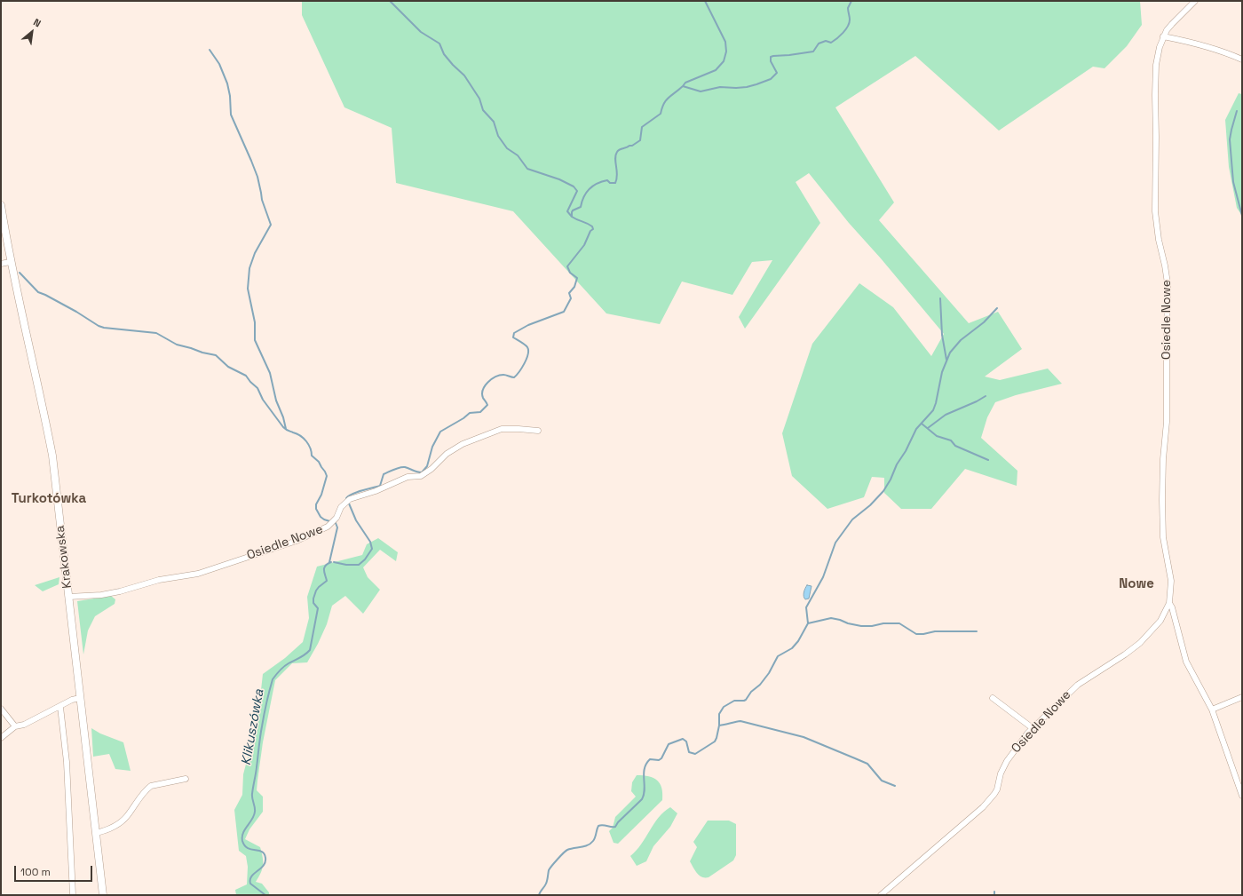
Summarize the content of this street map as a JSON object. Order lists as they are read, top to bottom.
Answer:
{
  "streets": {
    "main road": ["Krakowska"],
    "street": ["Osiedle Nowe"]
  },
  "crossings": [
    ["Osiedle Nowe", "Krakowska"]
  ],
  "districts": ["Turkotówka", "Nowe"],
  "water": ["Klikuszówka"],
  "scale_bar": "100 m",
  "north": "top right"
}
